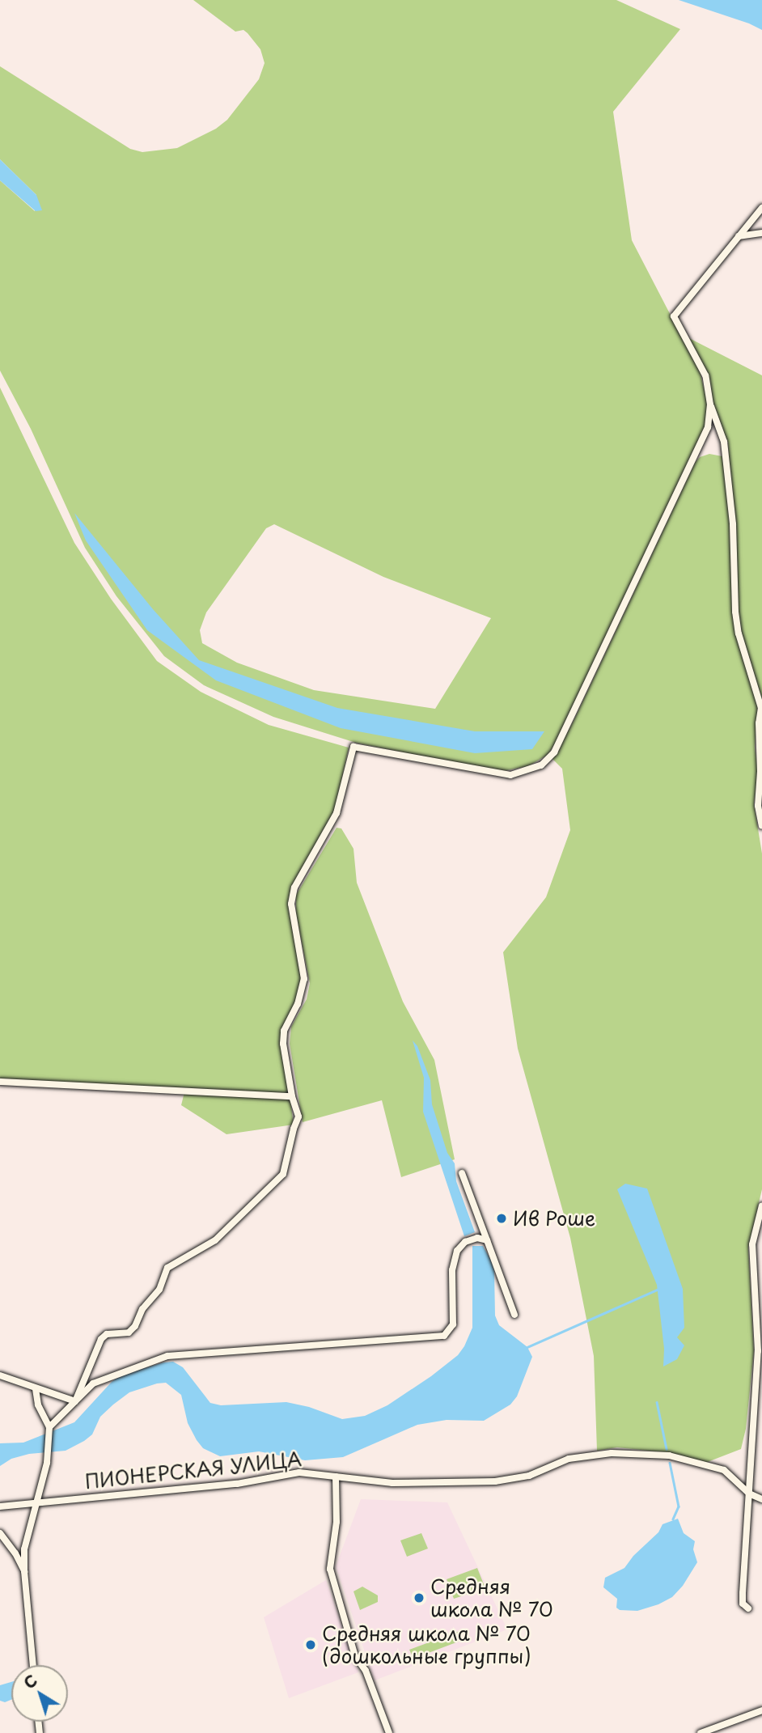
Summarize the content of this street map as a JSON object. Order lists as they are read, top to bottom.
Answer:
{
  "streets": {
    "street": ["ПИОНЕРСКАЯ УЛИЦА"]
  },
  "places": ["Ив Роше", "Средняя школа № 70", "Средняя школа № 70 (дошкольные группы)"],
  "north": "top left"
}
